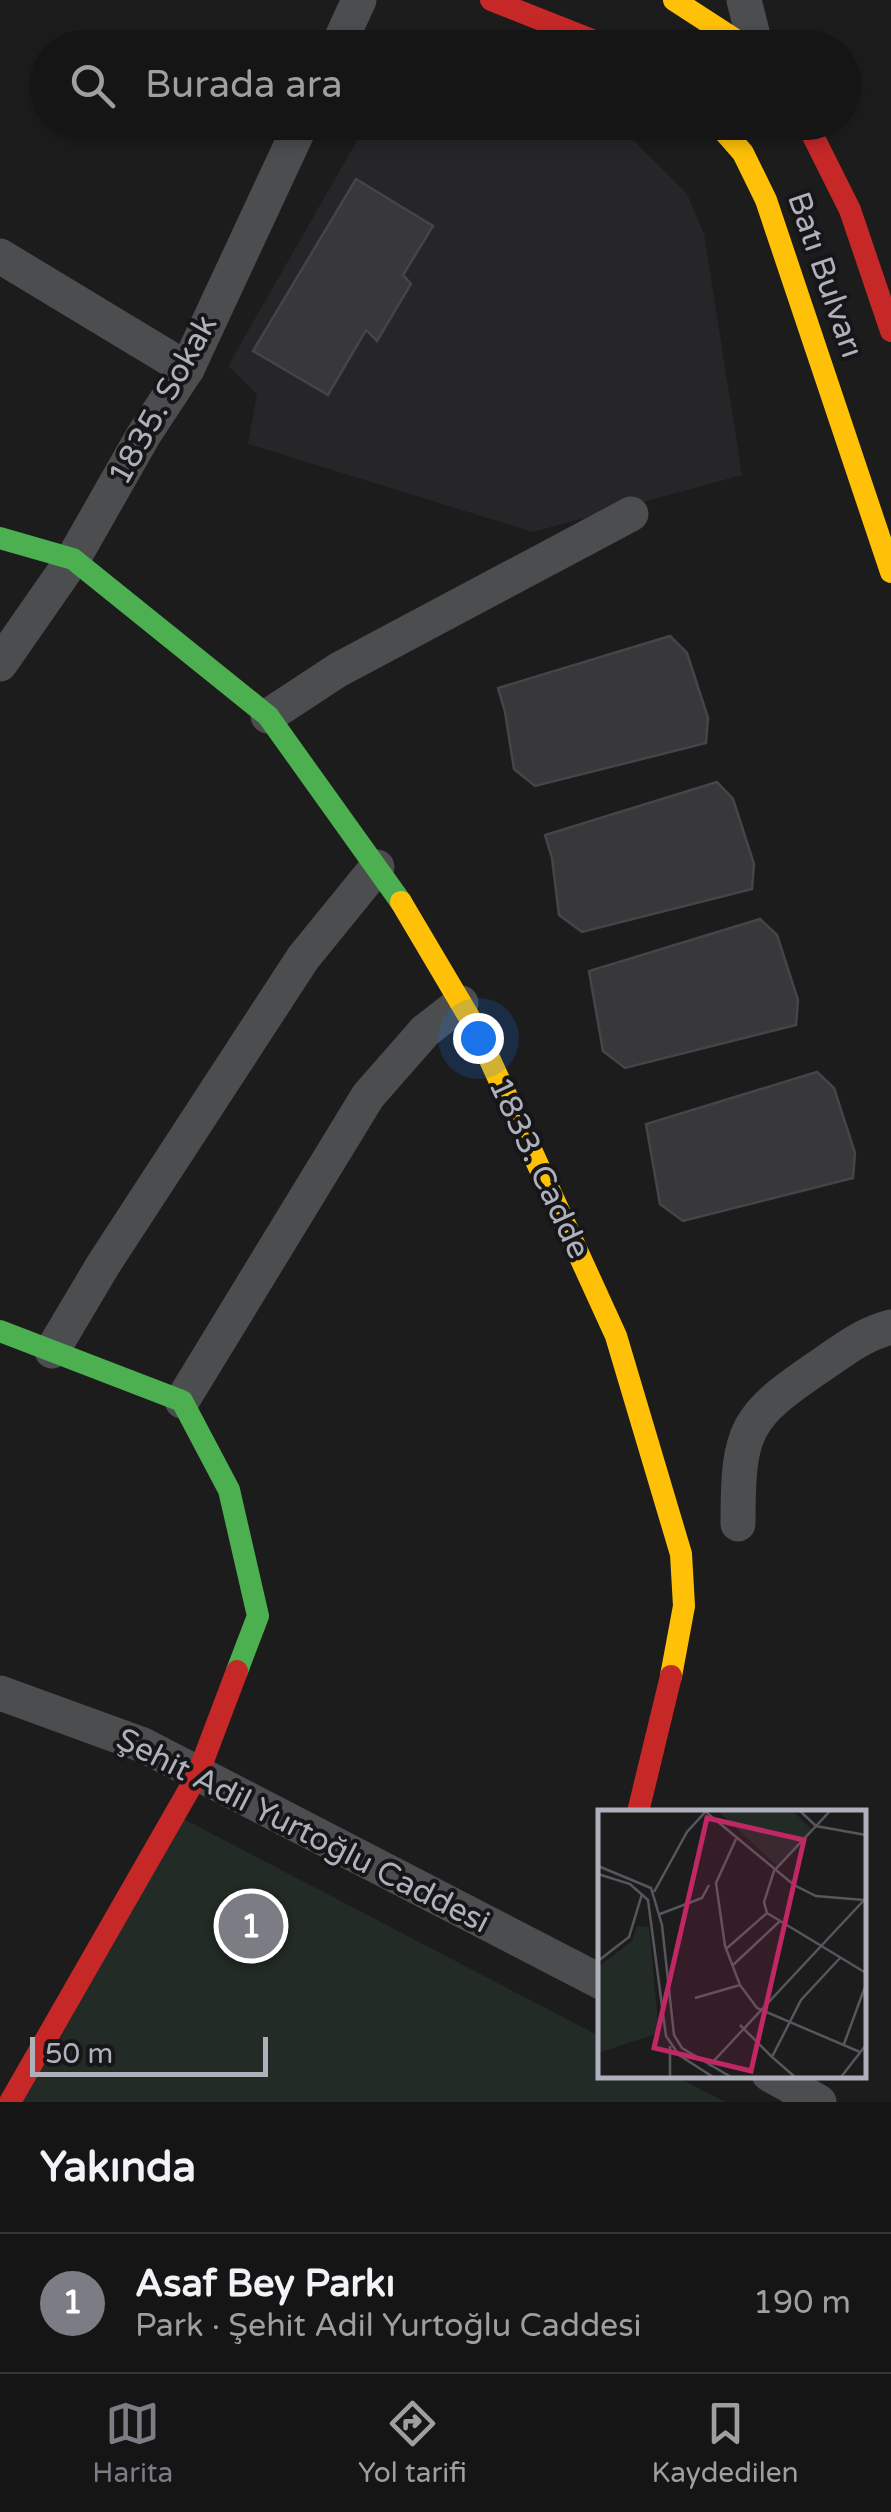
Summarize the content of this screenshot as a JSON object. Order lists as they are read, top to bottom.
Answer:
{
  "streets": {
    "street": [
      "Batı Bulvarı",
      "1835. Sokak",
      "1833. Cadde",
      "Şehit Adil Yurtoğlu Caddesi"
    ]
  },
  "crossings": [
    ["1835. Sokak", "1833. Cadde"]
  ],
  "scale_bar": "50 m",
  "page": {
    "search": "Burada ara",
    "pins": "1",
    "scale": "50 m",
    "heading": "Yakında",
    "list": [
      {
        "mark": "1",
        "name": "Asaf Bey Parkı",
        "note": "Park · Şehit Adil Yurtoğlu Caddesi",
        "value": "190 m"
      }
    ],
    "nav": ["Harita", "Yol tarifi", "Kaydedilen"]
  }
}
